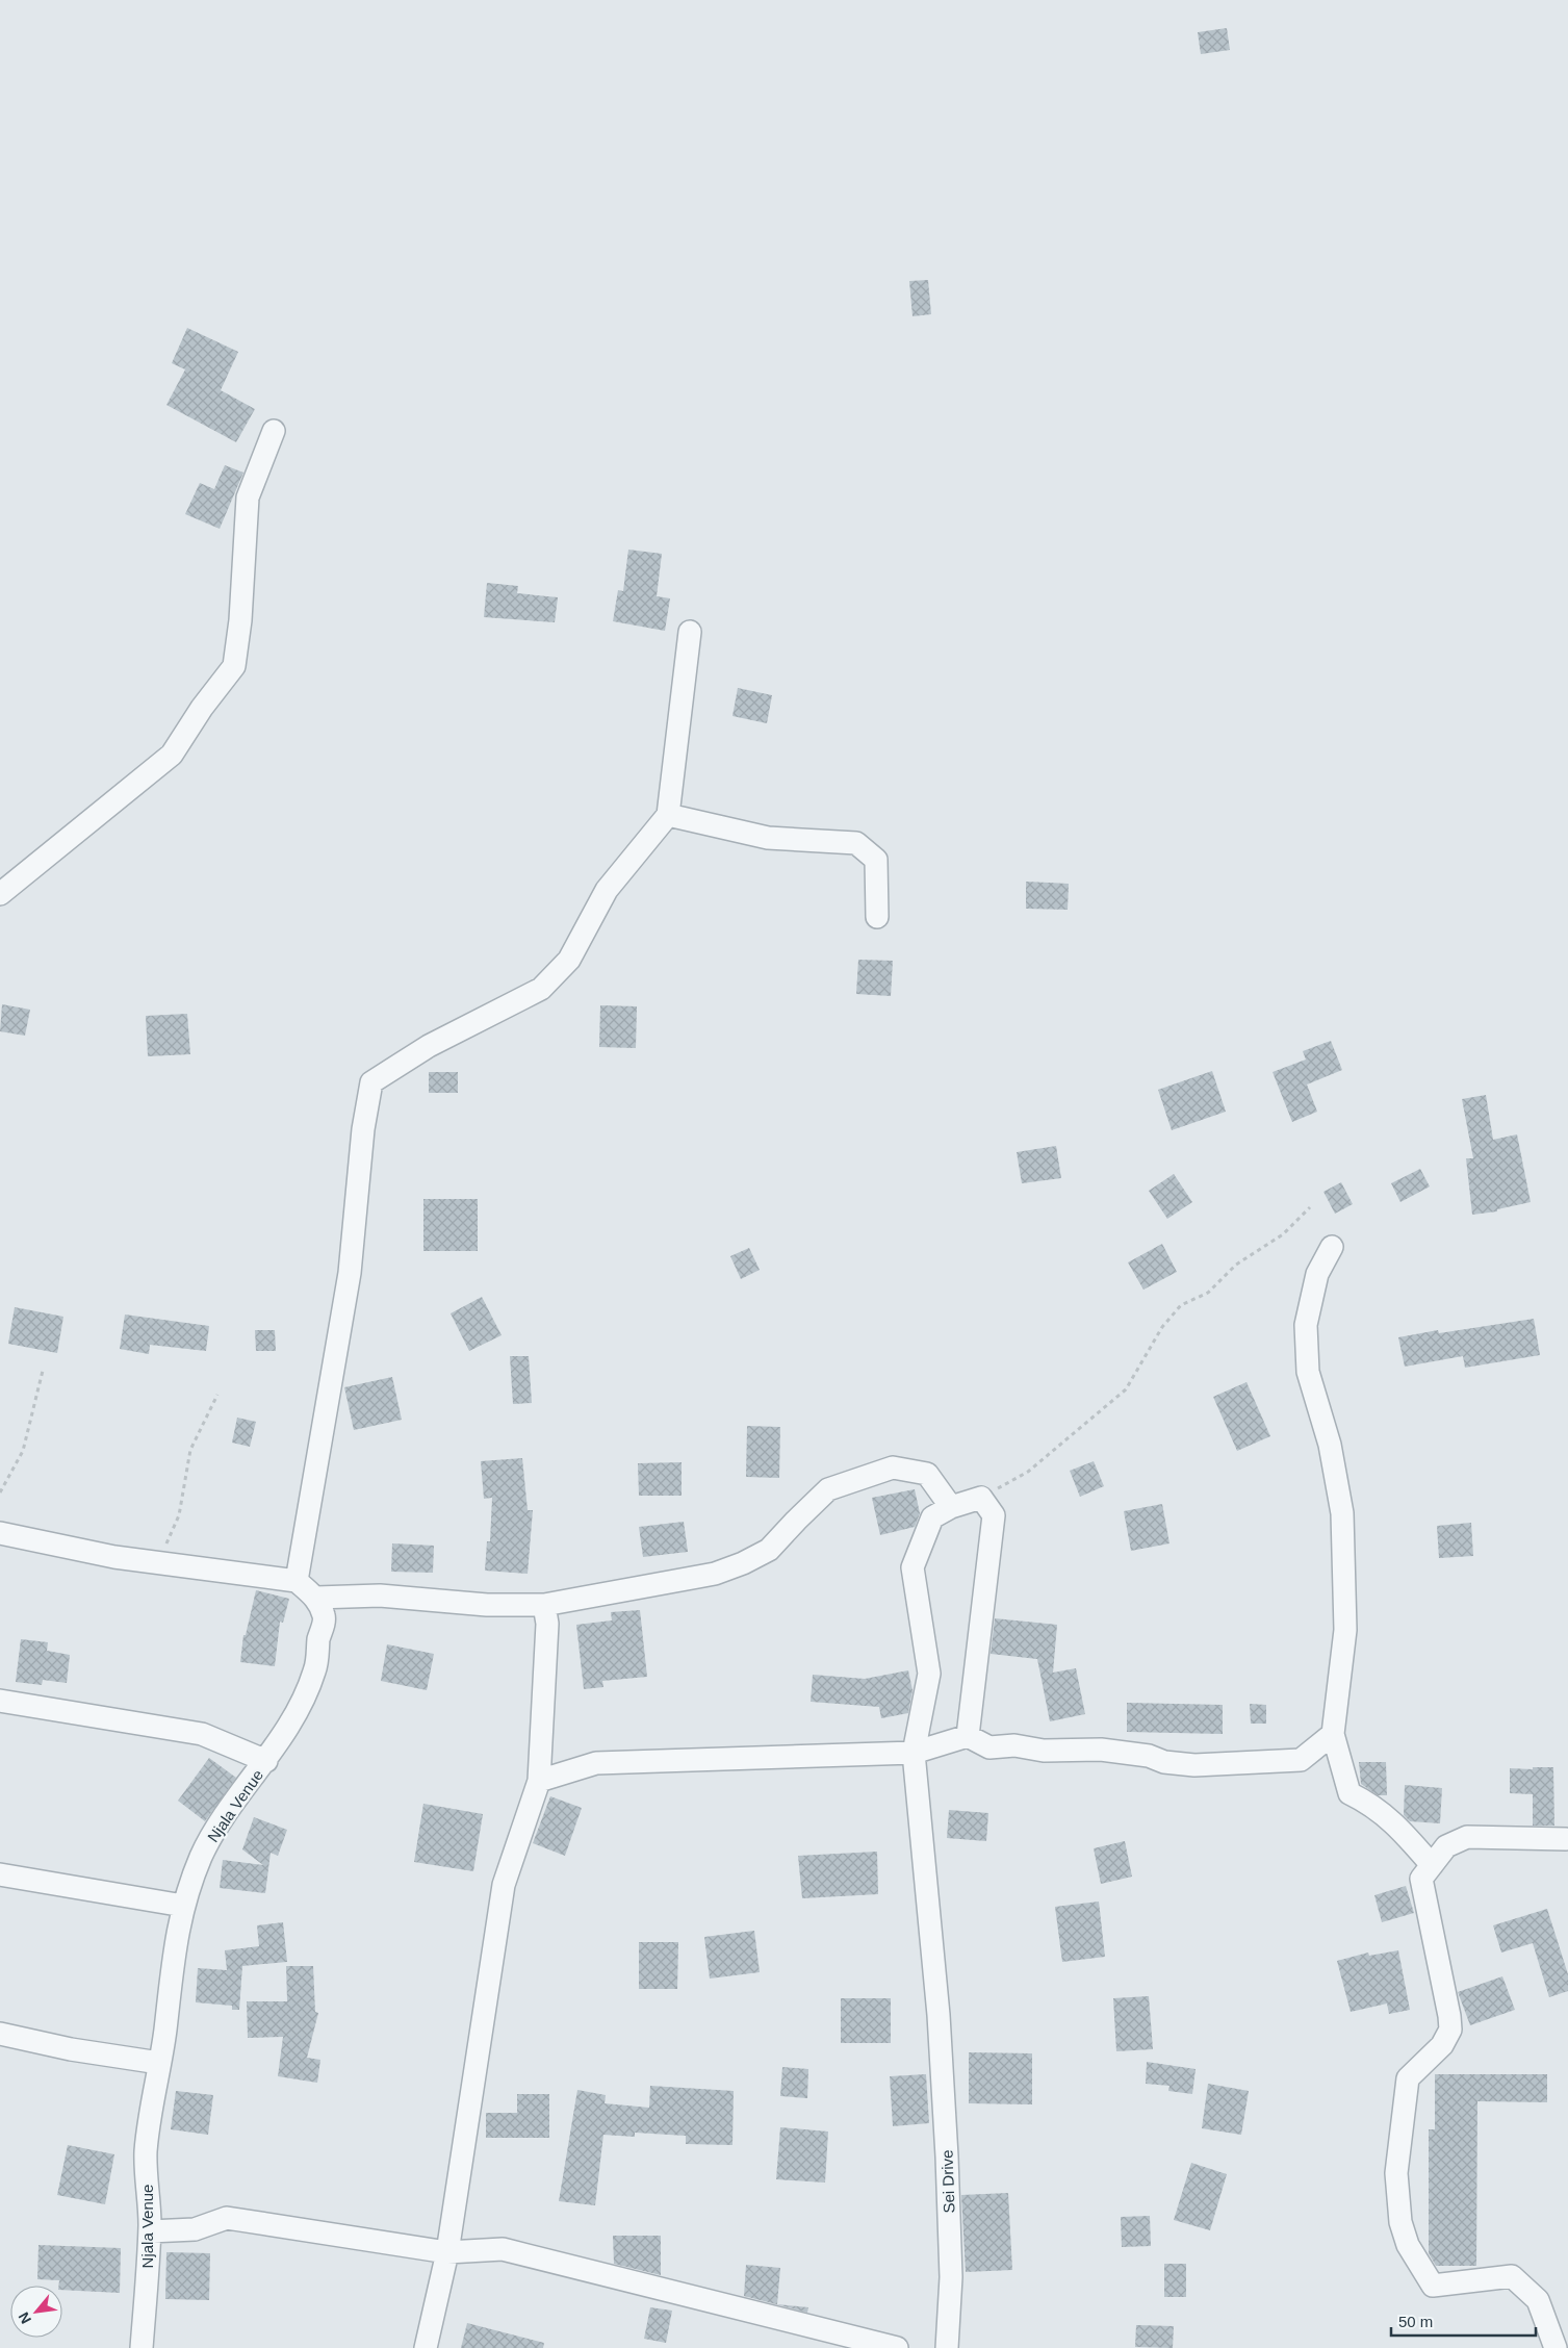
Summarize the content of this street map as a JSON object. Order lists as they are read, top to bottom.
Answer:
{
  "streets": {
    "street": ["Njala Venue", "Sei Drive"]
  },
  "scale_bar": "50 m",
  "north": "bottom left"
}
